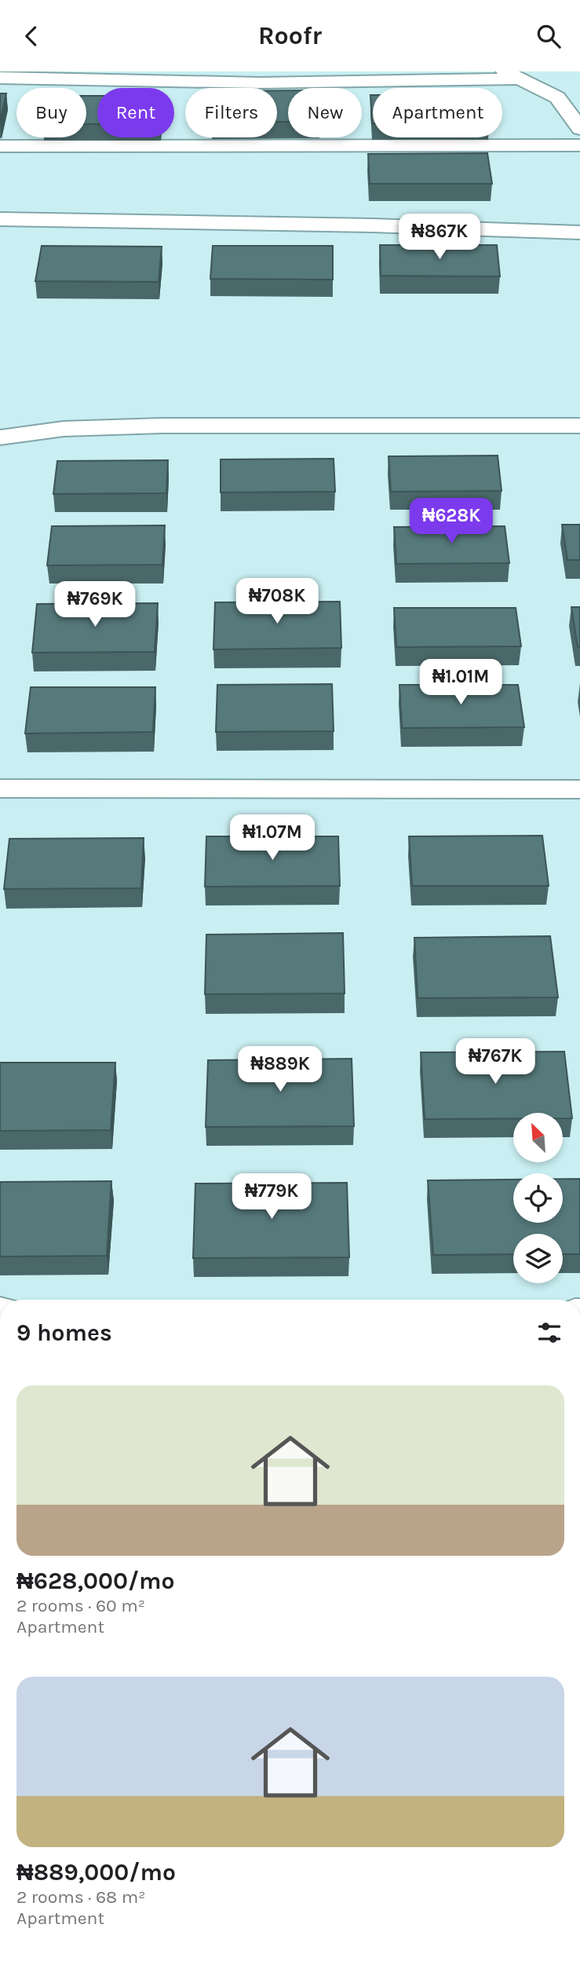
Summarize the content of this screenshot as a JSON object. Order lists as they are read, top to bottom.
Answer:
{
  "north": "top left",
  "page": {
    "header": "Roofr",
    "chip": [
      "Buy",
      "Rent",
      "Filters",
      "New",
      "Apartment"
    ],
    "price": [
      "₦867K",
      "₦628K",
      "₦708K",
      "₦769K",
      "₦1.01M",
      "₦1.07M",
      "₦767K",
      "₦889K",
      "₦779K"
    ],
    "heading": "9 homes",
    "list": [
      {
        "name": "₦628,000/mo",
        "note": "2 rooms · 60 m² · Apartment"
      },
      {
        "name": "₦889,000/mo",
        "note": "2 rooms · 68 m² · Apartment"
      }
    ]
  }
}
